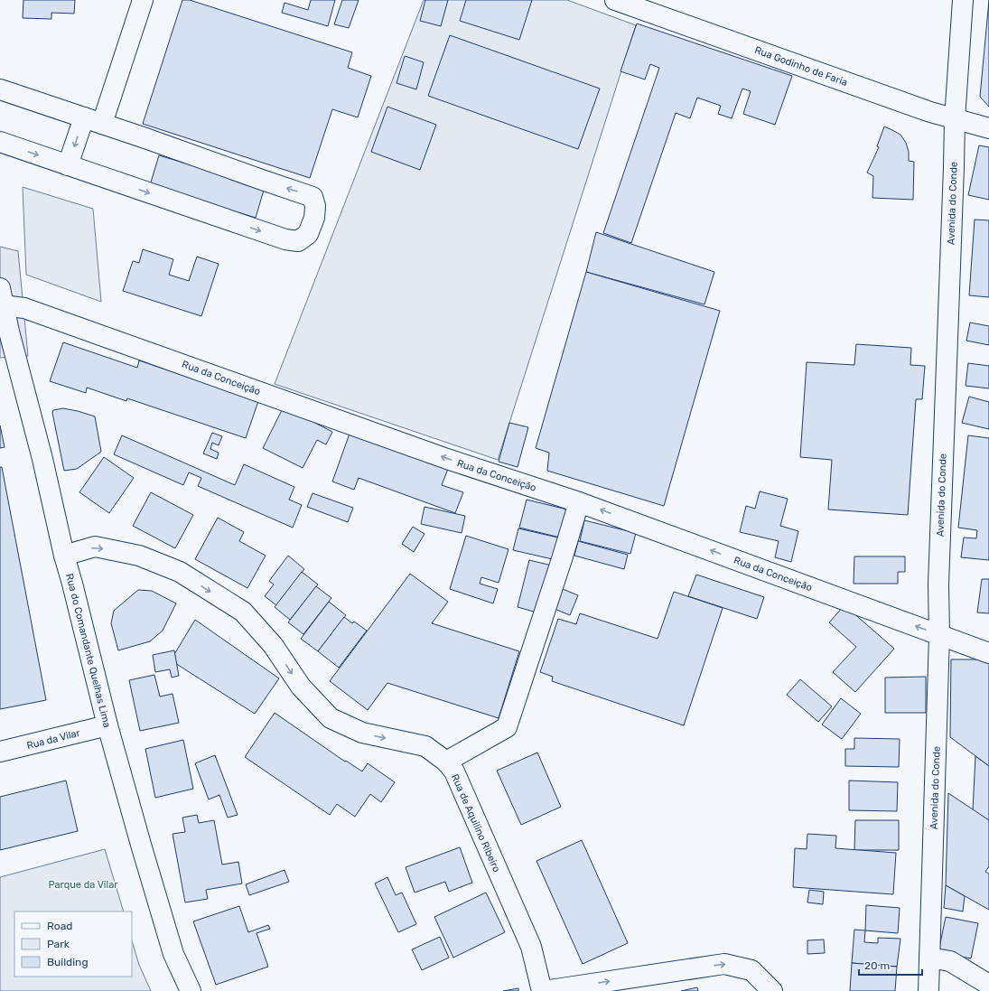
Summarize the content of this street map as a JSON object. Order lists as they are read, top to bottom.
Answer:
{
  "streets": {
    "street": [
      "Rua Godinho de Faria",
      "Avenida do Conde",
      "Rua da Conceição",
      "Rua do Comandante Quelhas Lima",
      "Rua da Vilar",
      "Rua de Aquilino Ribeiro"
    ]
  },
  "crossings": [
    ["Rua Godinho de Faria", "Avenida do Conde"],
    ["Avenida do Conde", "Rua da Conceição"],
    ["Rua da Conceição", "Rua do Comandante Quelhas Lima"],
    ["Rua do Comandante Quelhas Lima", "Rua da Vilar"],
    ["Rua do Comandante Quelhas Lima", "Rua de Aquilino Ribeiro"]
  ],
  "one_way": ["Rua da Conceição", "Rua de Aquilino Ribeiro"],
  "parks": ["Parque da Vilar"],
  "legend": ["Road", "Park", "Building"],
  "scale_bar": "20 m"
}
